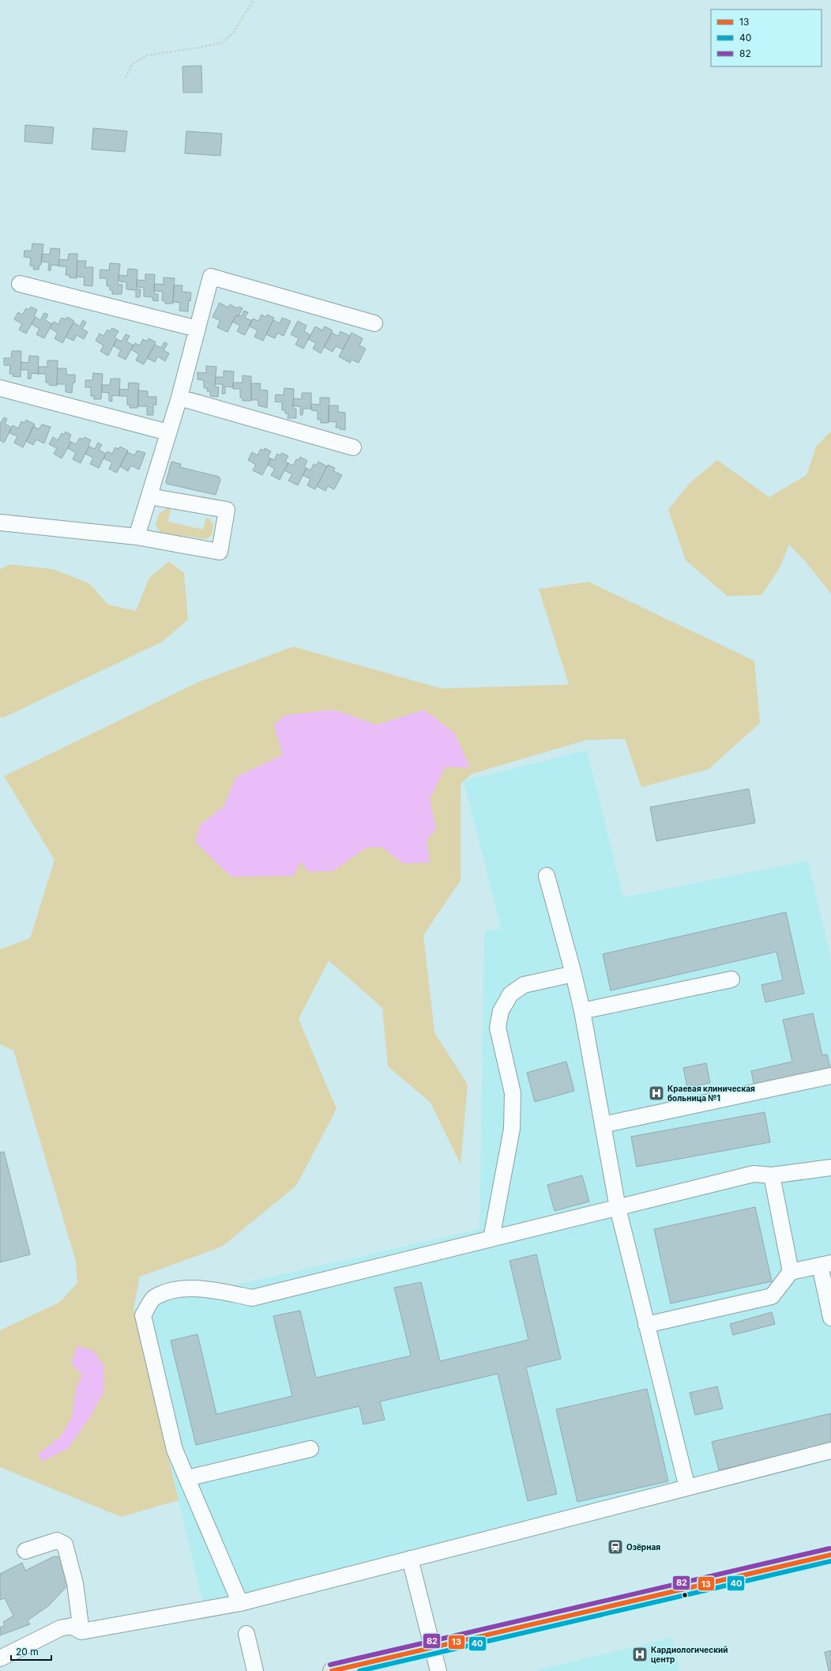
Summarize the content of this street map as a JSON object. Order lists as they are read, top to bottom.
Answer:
{
  "places": {
    "hospital": ["Краевая клиническая больница №1", "Кардиологический центр"],
    "station": ["Озёрная"]
  },
  "lines": ["transit line 82", "transit line 13", "transit line 40"],
  "legend": ["13", "40", "82"],
  "scale_bar": "20 m"
}
